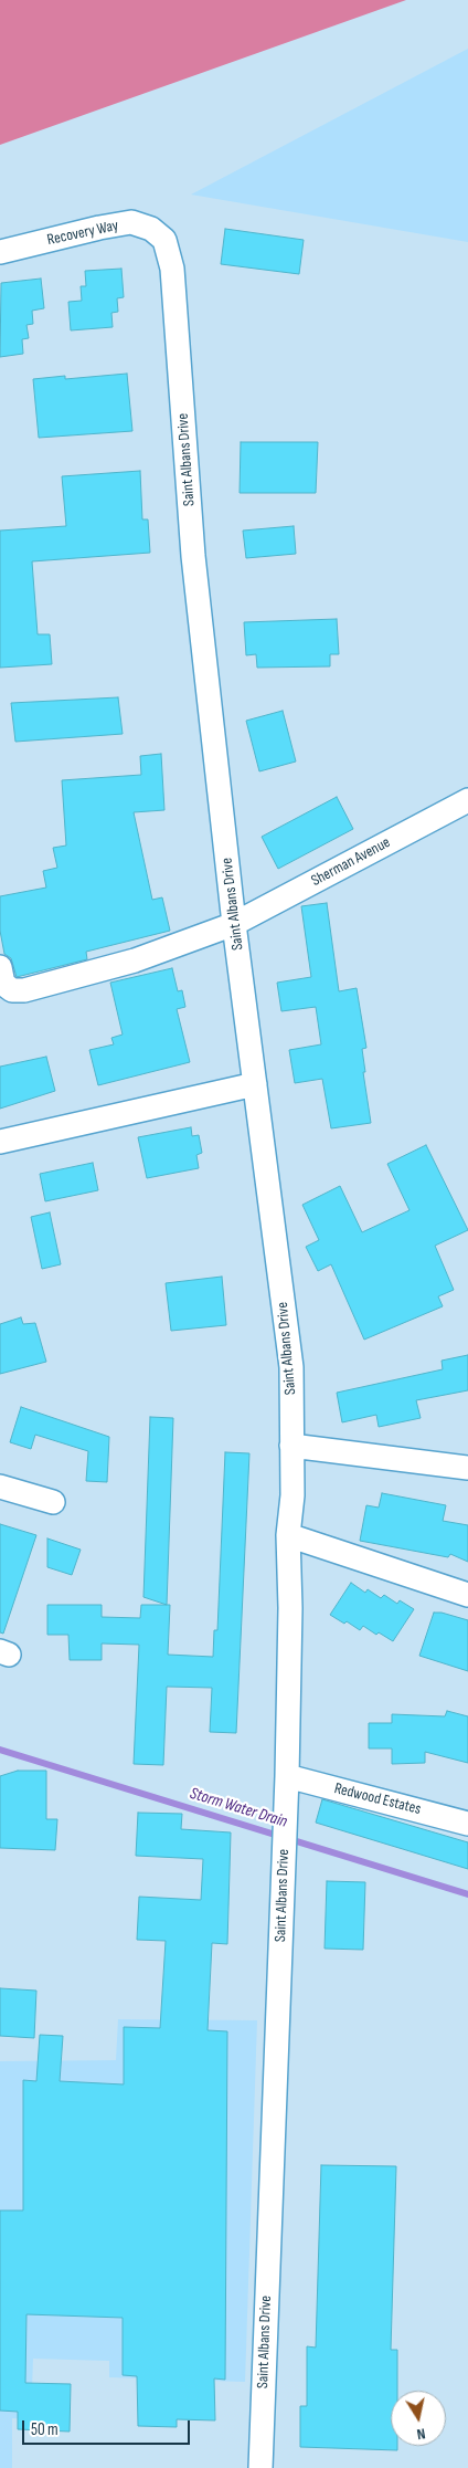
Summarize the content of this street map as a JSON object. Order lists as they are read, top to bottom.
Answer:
{
  "streets": {
    "street": [
      "Recovery Way",
      "Saint Albans Drive",
      "Sherman Avenue",
      "Redwood Estates"
    ]
  },
  "crossings": [
    ["Recovery Way", "Saint Albans Drive"],
    ["Saint Albans Drive", "Sherman Avenue"],
    ["Saint Albans Drive", "Redwood Estates"]
  ],
  "water": ["Storm Water Drain"],
  "scale_bar": "50 m",
  "north": "bottom"
}
